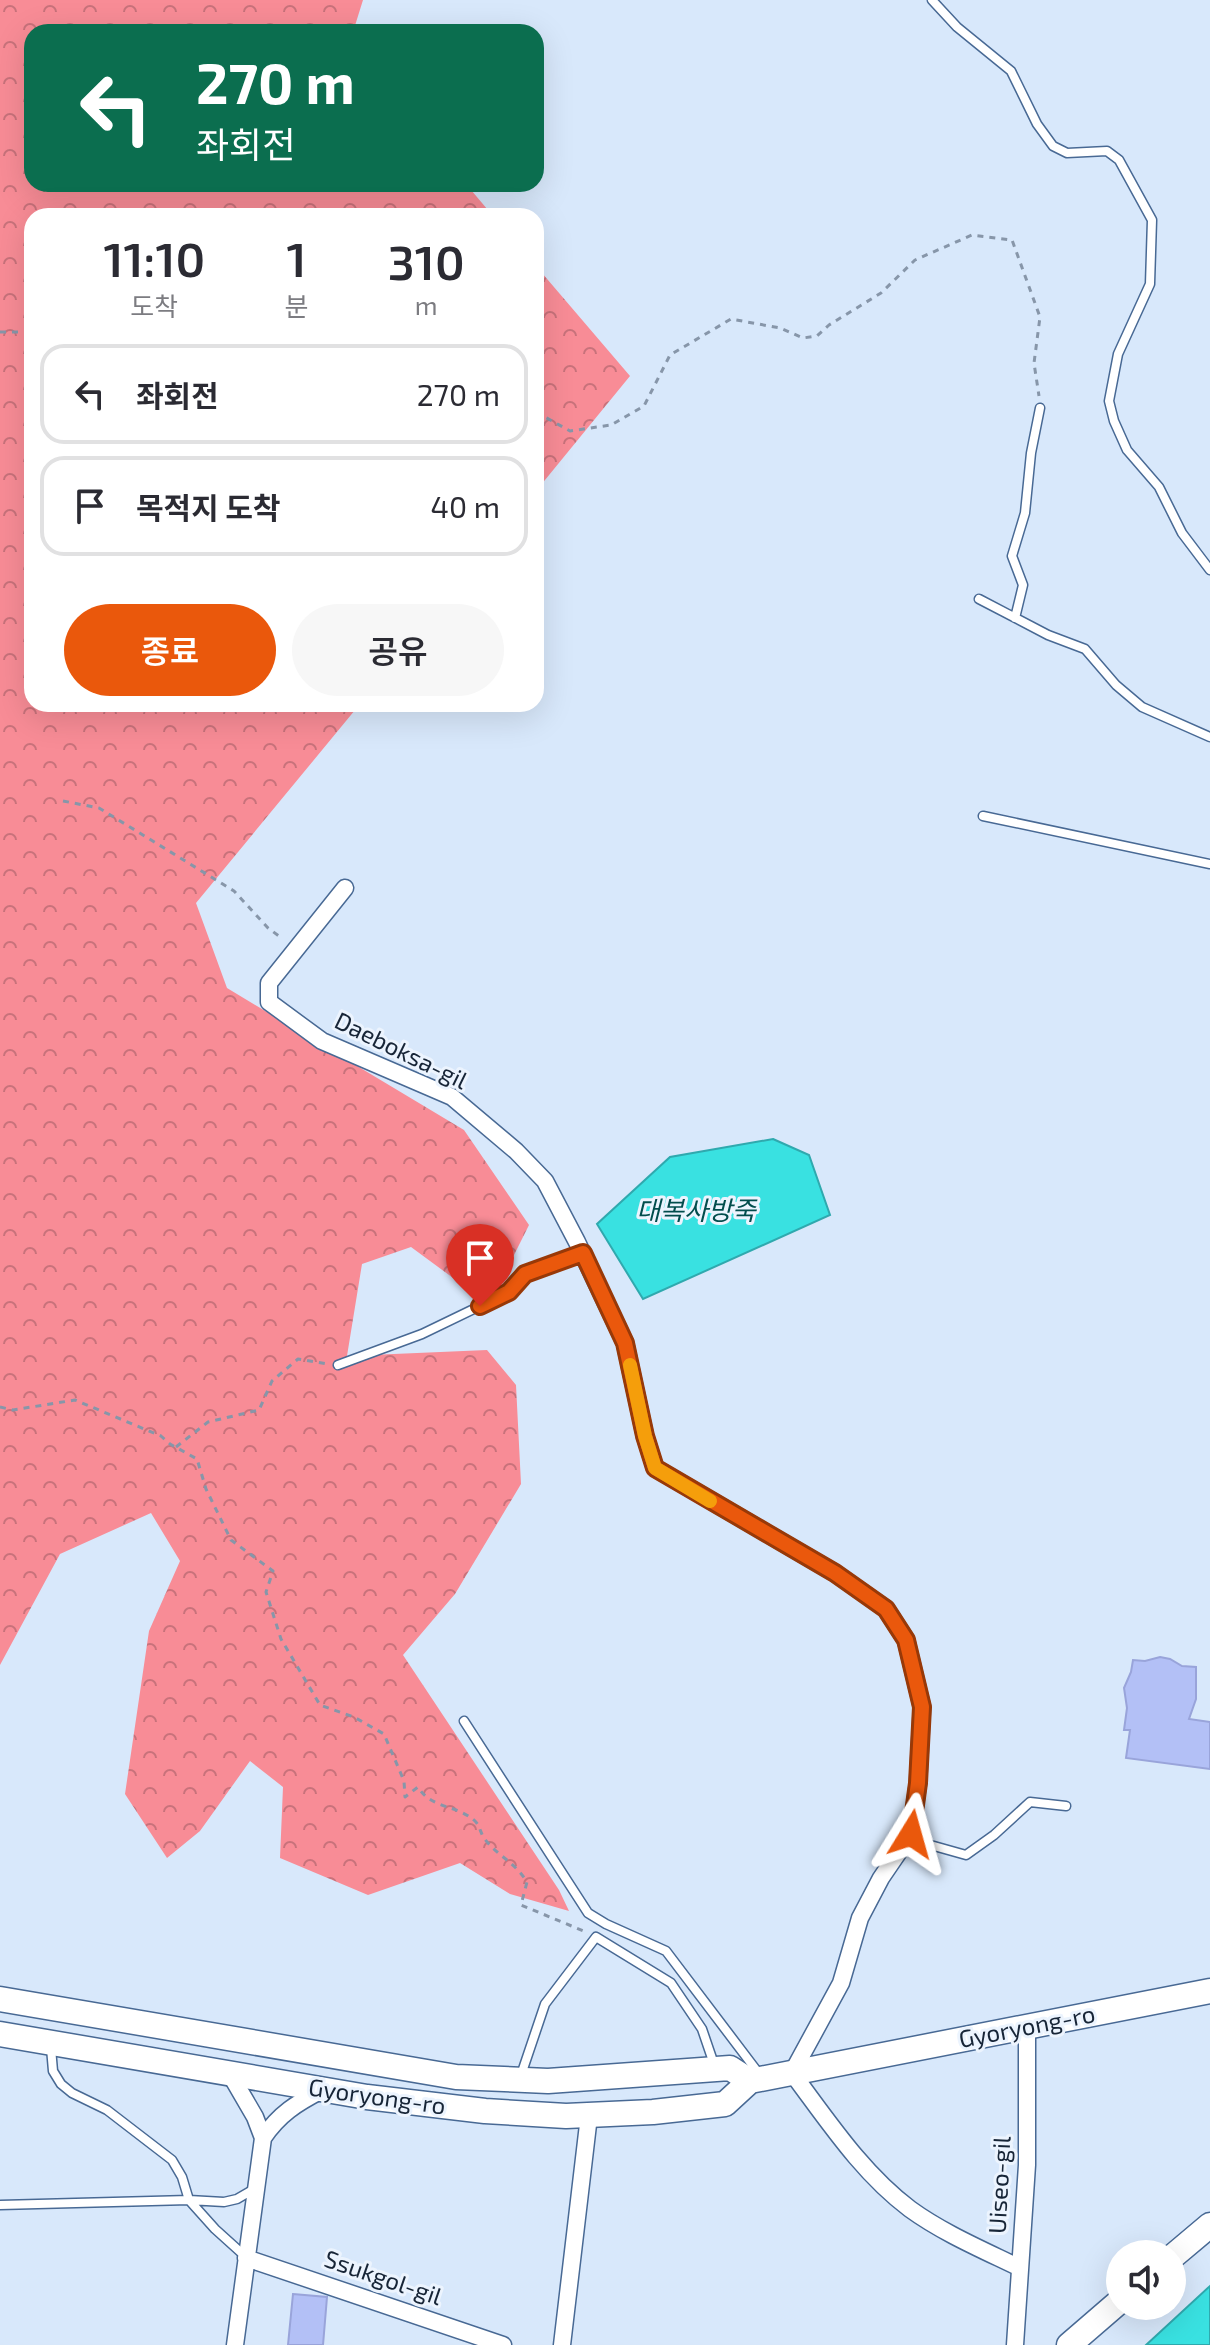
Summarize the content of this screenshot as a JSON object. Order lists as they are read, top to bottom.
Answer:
{
  "streets": {
    "street": [
      "Daeboksa-gil",
      "Gyoryong-ro",
      "Uiseo-gil",
      "Ssukgol-gil"
    ]
  },
  "crossings": [
    ["Daeboksa-gil", "Gyoryong-ro"],
    ["Gyoryong-ro", "Uiseo-gil"],
    ["Gyoryong-ro", "Ssukgol-gil"]
  ],
  "water": ["대복사방죽"],
  "page": {
    "turn": ["270 m", "좌회전"],
    "eta": [
      "11:10",
      "도착",
      "1",
      "분",
      "310",
      "m"
    ],
    "list": [
      {
        "name": "좌회전",
        "value": "270 m"
      },
      {
        "name": "목적지 도착",
        "value": "40 m"
      }
    ],
    "buttons": ["종료", "공유"]
  }
}
